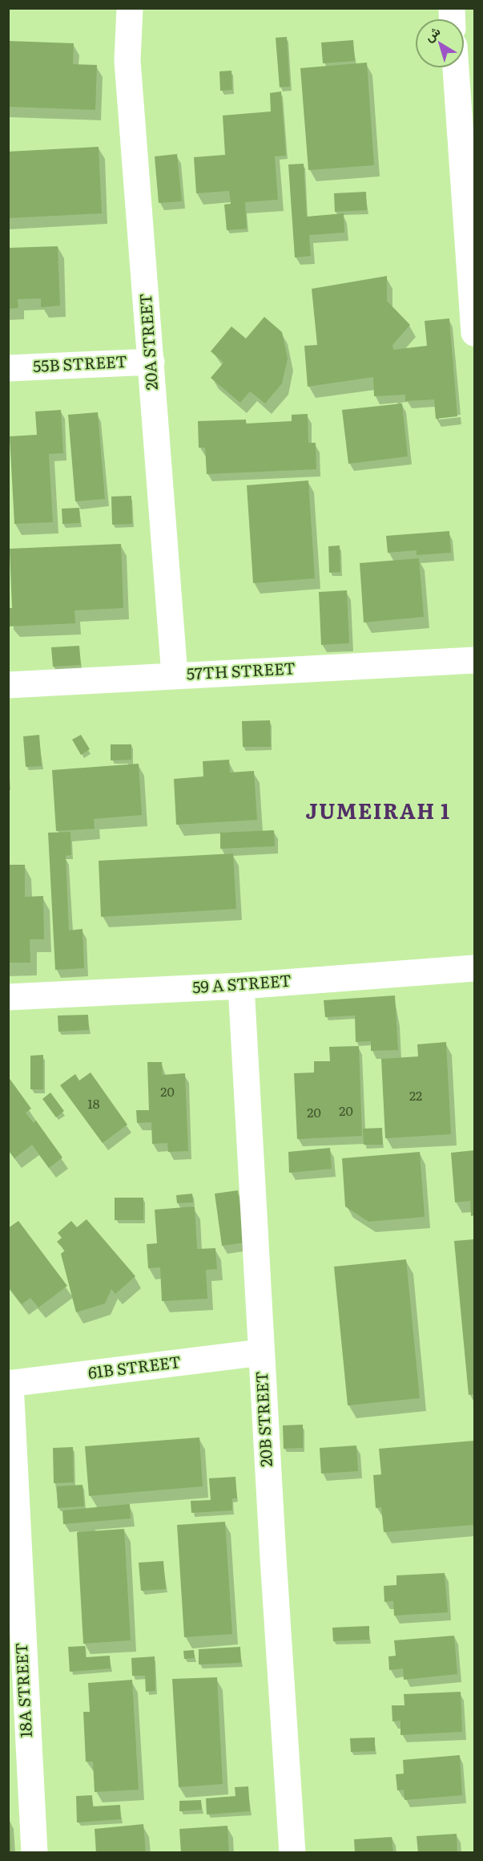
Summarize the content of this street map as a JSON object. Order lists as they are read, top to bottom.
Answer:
{
  "streets": {
    "street": [
      "20A STREET",
      "55B STREET",
      "57TH STREET",
      "59 A STREET",
      "61B STREET",
      "20B STREET",
      "18A STREET"
    ]
  },
  "crossings": [
    ["20A STREET", "55B STREET"],
    ["20A STREET", "57TH STREET"],
    ["59 A STREET", "20B STREET"],
    ["61B STREET", "20B STREET"],
    ["61B STREET", "18A STREET"]
  ],
  "districts": ["JUMEIRAH 1"],
  "house_numbers": [
    "20",
    "22",
    "18",
    "20",
    "20"
  ],
  "north": "top left"
}
